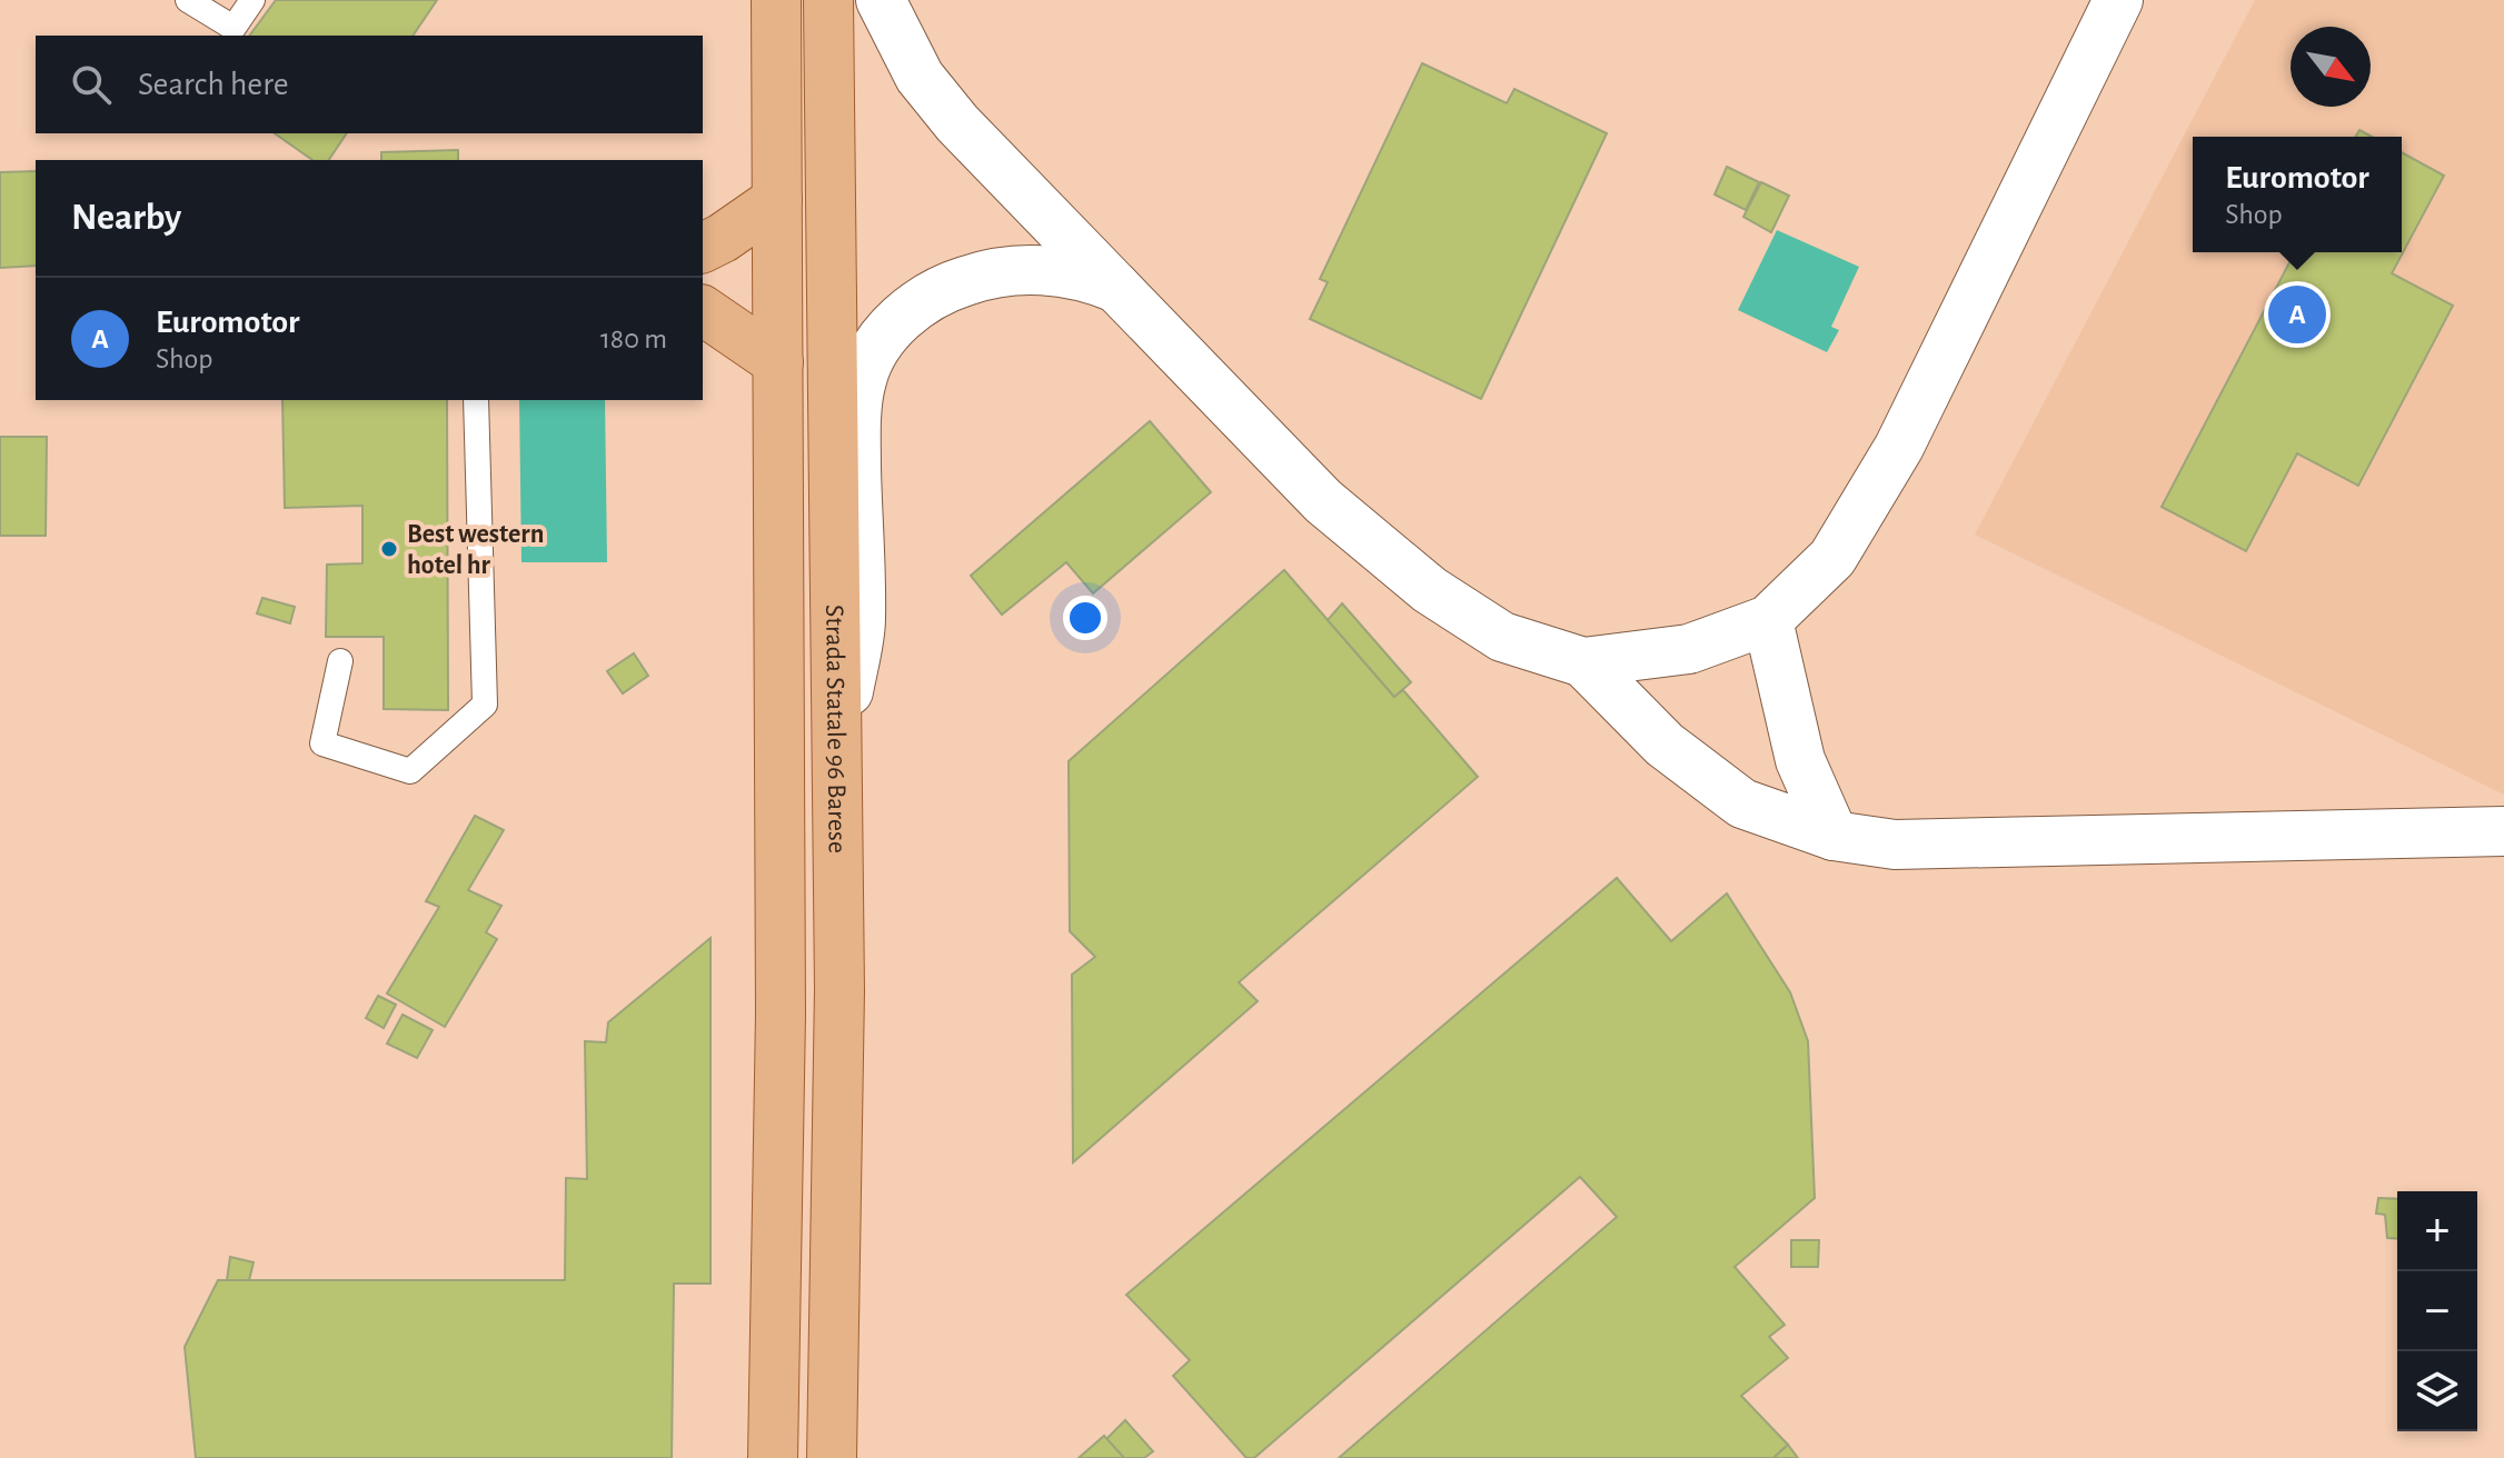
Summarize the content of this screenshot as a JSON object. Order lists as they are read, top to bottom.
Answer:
{
  "streets": {
    "main road": ["Strada Statale 96 Barese"]
  },
  "places": ["Best western hotel hr"],
  "north": "bottom right",
  "page": {
    "search": "Search here",
    "popup": ["Euromotor", "Shop"],
    "heading": "Nearby",
    "list": [
      {
        "mark": "A",
        "name": "Euromotor",
        "note": "Shop",
        "value": "180 m"
      }
    ],
    "pins": "A",
    "map_buttons": ["+", "−"]
  }
}
